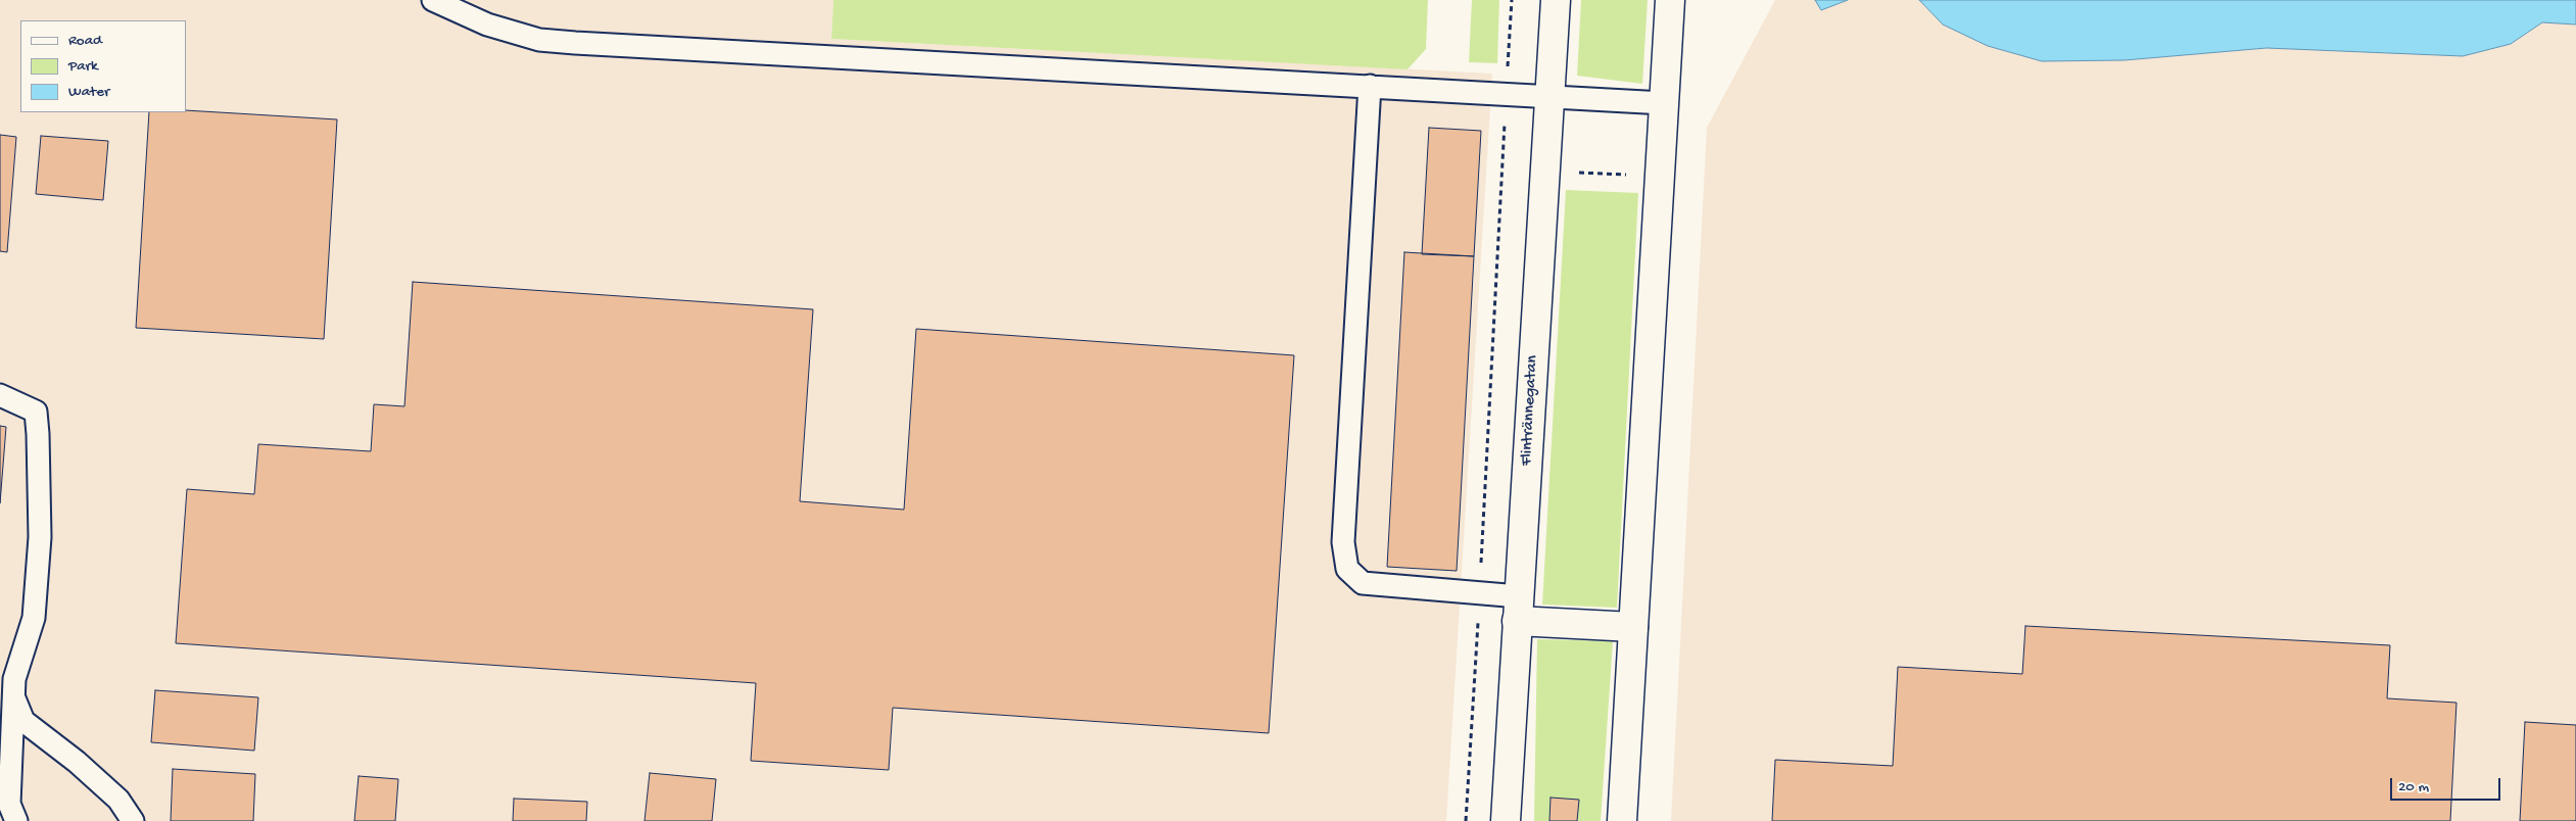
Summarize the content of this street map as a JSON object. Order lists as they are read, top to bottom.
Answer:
{
  "streets": {
    "street": ["Flintrännegatan"]
  },
  "legend": ["Road", "Park", "Water"],
  "scale_bar": "20 m"
}
